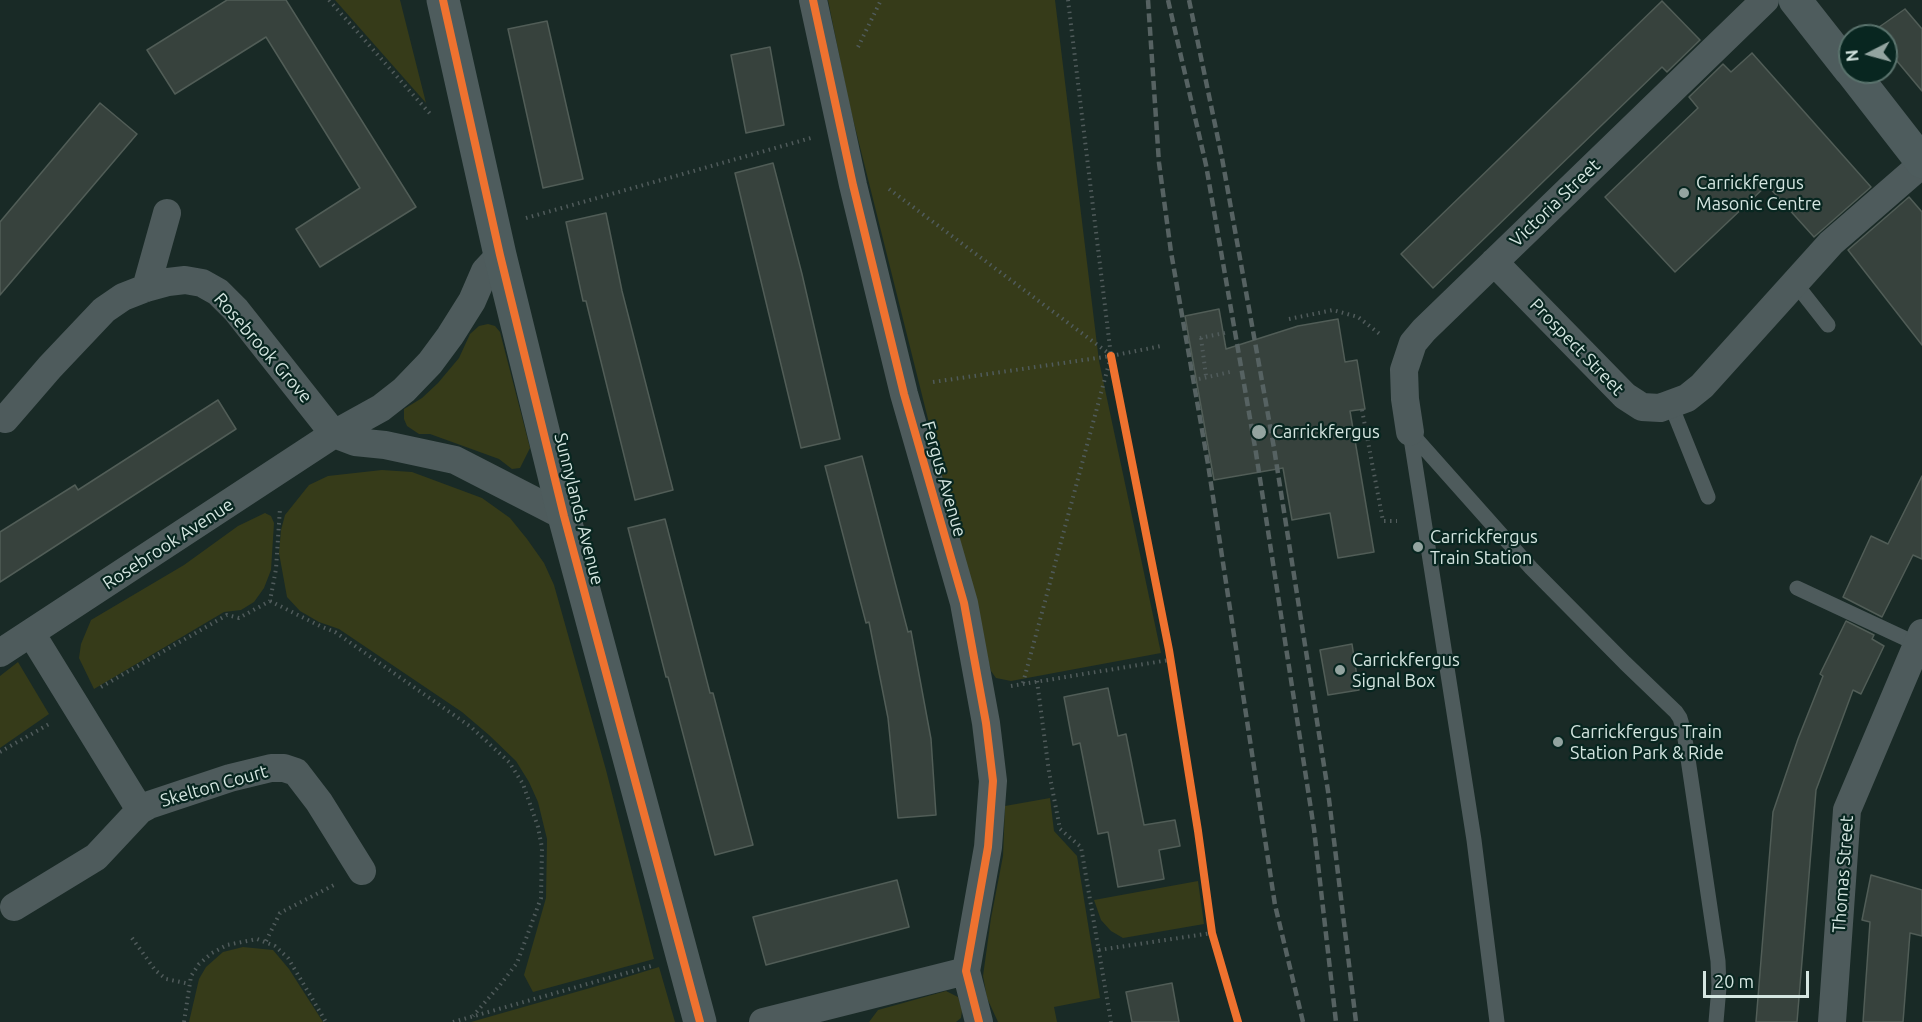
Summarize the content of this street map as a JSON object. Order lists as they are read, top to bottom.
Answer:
{
  "streets": {
    "street": [
      "Victoria Street",
      "Prospect Street",
      "Rosebrook Grove",
      "Fergus Avenue",
      "Sunnylands Avenue",
      "Rosebrook Avenue",
      "Skelton Court",
      "Thomas Street"
    ]
  },
  "crossings": [
    ["Victoria Street", "Prospect Street"],
    ["Rosebrook Grove", "Rosebrook Avenue"],
    ["Sunnylands Avenue", "Rosebrook Avenue"]
  ],
  "places": [
    "Carrickfergus Masonic Centre",
    "Carrickfergus",
    "Carrickfergus Train Station",
    "Carrickfergus Signal Box",
    "Carrickfergus Train Station Park & Ride"
  ],
  "scale_bar": "20 m",
  "north": "left"
}
